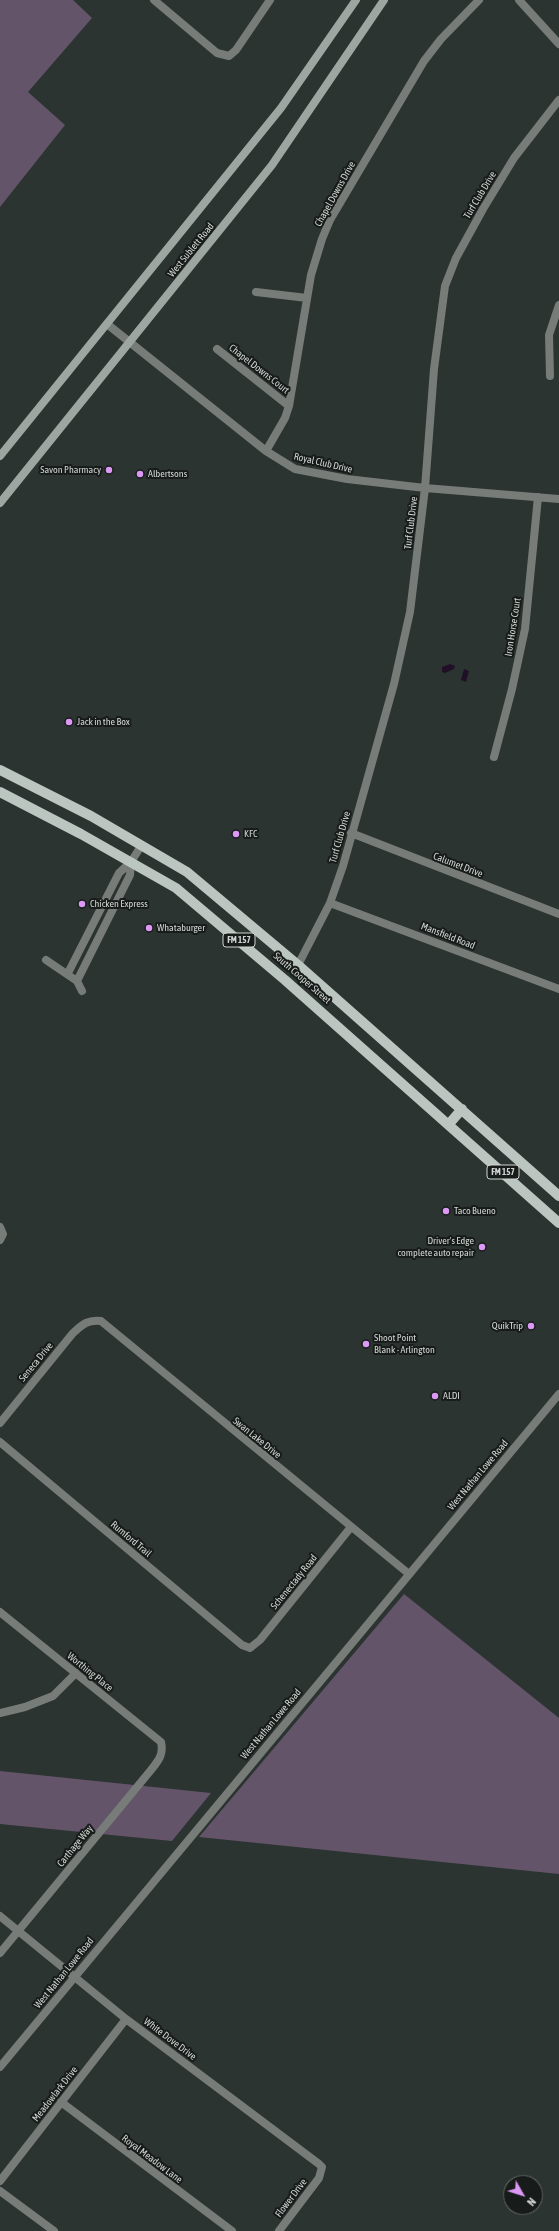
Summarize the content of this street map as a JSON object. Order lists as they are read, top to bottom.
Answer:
{
  "streets": {
    "main road": ["West Sublett Road", "FM 157", "South Cooper Street"],
    "street": [
      "Chapel Downs Drive",
      "Turf Club Drive",
      "Chapel Downs Court",
      "Royal Club Drive",
      "Iron Horse Court",
      "Calumet Drive",
      "Mansfield Road",
      "Seneca Drive",
      "Swan Lake Drive",
      "West Nathan Lowe Road",
      "Rumford Trail",
      "Schenectady Road",
      "Worthing Place",
      "Carthage Way",
      "White Dove Drive",
      "Meadowlark Drive",
      "Royal Meadow Lane",
      "Flower Drive"
    ]
  },
  "crossings": [
    ["Chapel Downs Drive", "Chapel Downs Court"],
    ["Chapel Downs Drive", "Royal Club Drive"],
    ["Turf Club Drive", "Royal Club Drive"],
    ["Turf Club Drive", "Calumet Drive"],
    ["Turf Club Drive", "Mansfield Road"],
    ["Turf Club Drive", "South Cooper Street"],
    ["West Sublett Road", "Royal Club Drive"],
    ["Royal Club Drive", "Iron Horse Court"],
    ["Seneca Drive", "Swan Lake Drive"],
    ["Swan Lake Drive", "West Nathan Lowe Road"],
    ["Swan Lake Drive", "Schenectady Road"],
    ["West Nathan Lowe Road", "White Dove Drive"],
    ["Rumford Trail", "Schenectady Road"],
    ["Worthing Place", "Carthage Way"],
    ["Carthage Way", "White Dove Drive"],
    ["White Dove Drive", "Meadowlark Drive"],
    ["White Dove Drive", "Flower Drive"],
    ["Meadowlark Drive", "Royal Meadow Lane"]
  ],
  "places": [
    "Savon Pharmacy",
    "Albertsons",
    "Jack in the Box",
    "KFC",
    "Chicken Express",
    "Whataburger",
    "Taco Bueno",
    "Driver's Edge complete auto repair",
    "QuikTrip",
    "Shoot Point Blank - Arlington",
    "ALDI"
  ],
  "north": "bottom right"
}
